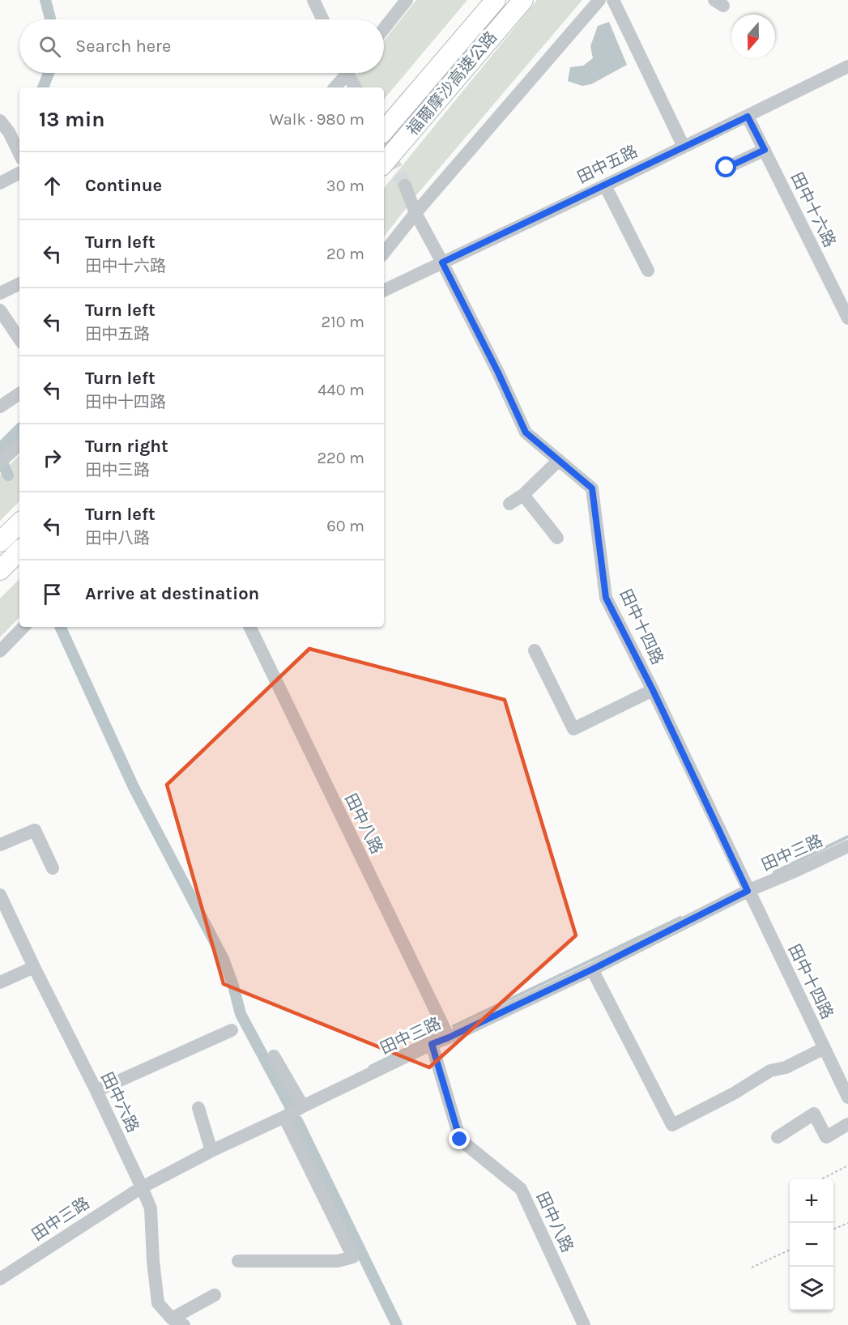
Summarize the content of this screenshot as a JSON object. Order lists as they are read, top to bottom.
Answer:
{
  "streets": {
    "highway": ["福爾摩沙高速公路"],
    "street": [
      "田中五路",
      "田中十六路",
      "田中十四路",
      "田中八路",
      "田中三路",
      "田中六路"
    ]
  },
  "crossings": [
    ["田中五路", "田中十六路"],
    ["田中五路", "田中十四路"],
    ["田中十四路", "田中三路"],
    ["田中八路", "田中三路"],
    ["田中三路", "田中六路"]
  ],
  "north": "bottom",
  "page": {
    "search": "Search here",
    "heading": ["13 min", "Walk · 980 m"],
    "list": [
      ["Continue", "30 m"],
      ["Turn left", "田中十六路", "20 m"],
      ["Turn left", "田中五路", "210 m"],
      ["Turn left", "田中十四路", "440 m"],
      ["Turn right", "田中三路", "220 m"],
      ["Turn left", "田中八路", "60 m"],
      "Arrive at destination"
    ],
    "map_buttons": ["+", "−"]
  }
}
